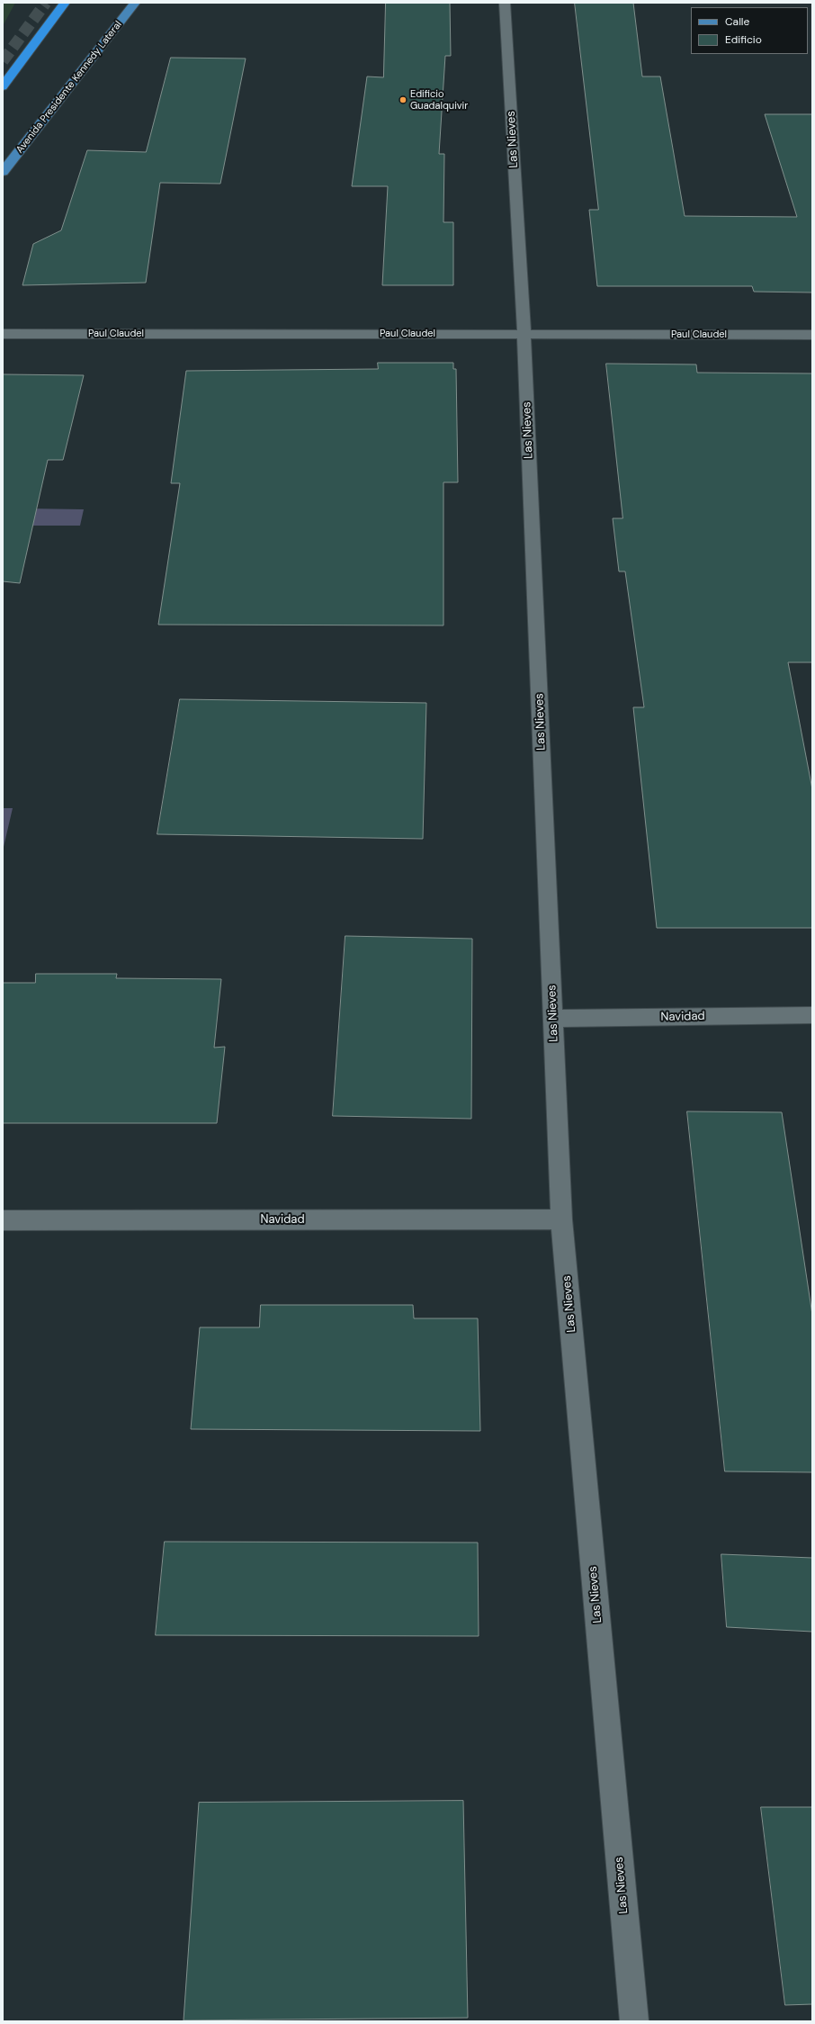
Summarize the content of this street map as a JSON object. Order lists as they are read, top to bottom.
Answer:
{
  "streets": {
    "main road": ["Avenida Presidente Kennedy Lateral"],
    "street": ["Las Nieves", "Paul Claudel", "Navidad"]
  },
  "crossings": [
    ["Las Nieves", "Paul Claudel"],
    ["Las Nieves", "Navidad"]
  ],
  "places": ["Edificio Guadalquivir"],
  "legend": ["Calle", "Edificio"]
}
